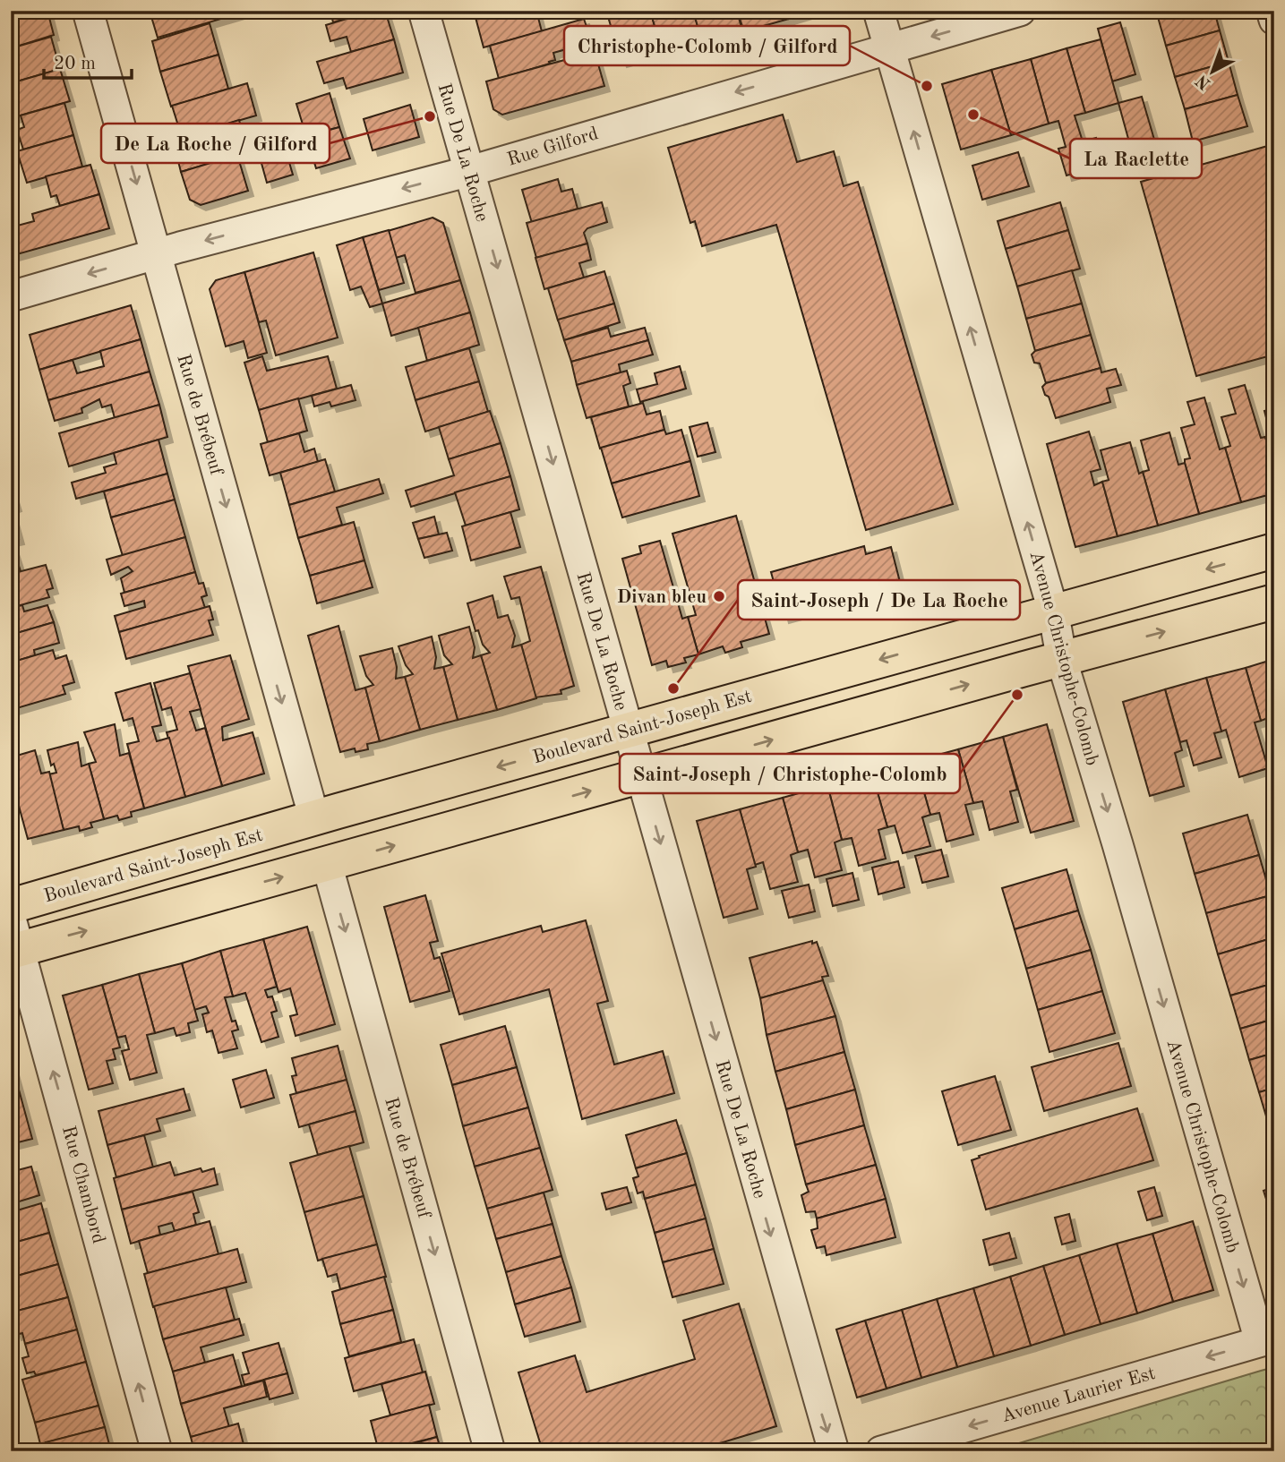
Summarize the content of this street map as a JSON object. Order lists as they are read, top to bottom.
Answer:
{
  "streets": {
    "main road": ["Boulevard Saint-Joseph Est"],
    "street": [
      "Rue Gilford",
      "Rue De La Roche",
      "Rue de Brébeuf",
      "Avenue Christophe-Colomb",
      "Rue Chambord",
      "Avenue Laurier Est"
    ]
  },
  "crossings": [
    ["Rue Gilford", "Rue De La Roche"],
    ["Rue Gilford", "Rue de Brébeuf"],
    ["Rue Gilford", "Avenue Christophe-Colomb"],
    ["Rue De La Roche", "Boulevard Saint-Joseph Est"],
    ["Rue de Brébeuf", "Boulevard Saint-Joseph Est"],
    ["Avenue Christophe-Colomb", "Boulevard Saint-Joseph Est"],
    ["Avenue Christophe-Colomb", "Avenue Laurier Est"]
  ],
  "one_way": [
    "Rue Gilford",
    "Rue De La Roche",
    "Rue de Brébeuf",
    "Rue Chambord",
    "Avenue Laurier Est"
  ],
  "places": [
    "Christophe-Colomb / Gilford",
    "La Raclette",
    "De La Roche / Gilford",
    "Divan bleu",
    "Saint-Joseph / De La Roche",
    "Saint-Joseph / Christophe-Colomb"
  ],
  "scale_bar": "20 m",
  "north": "bottom left"
}
